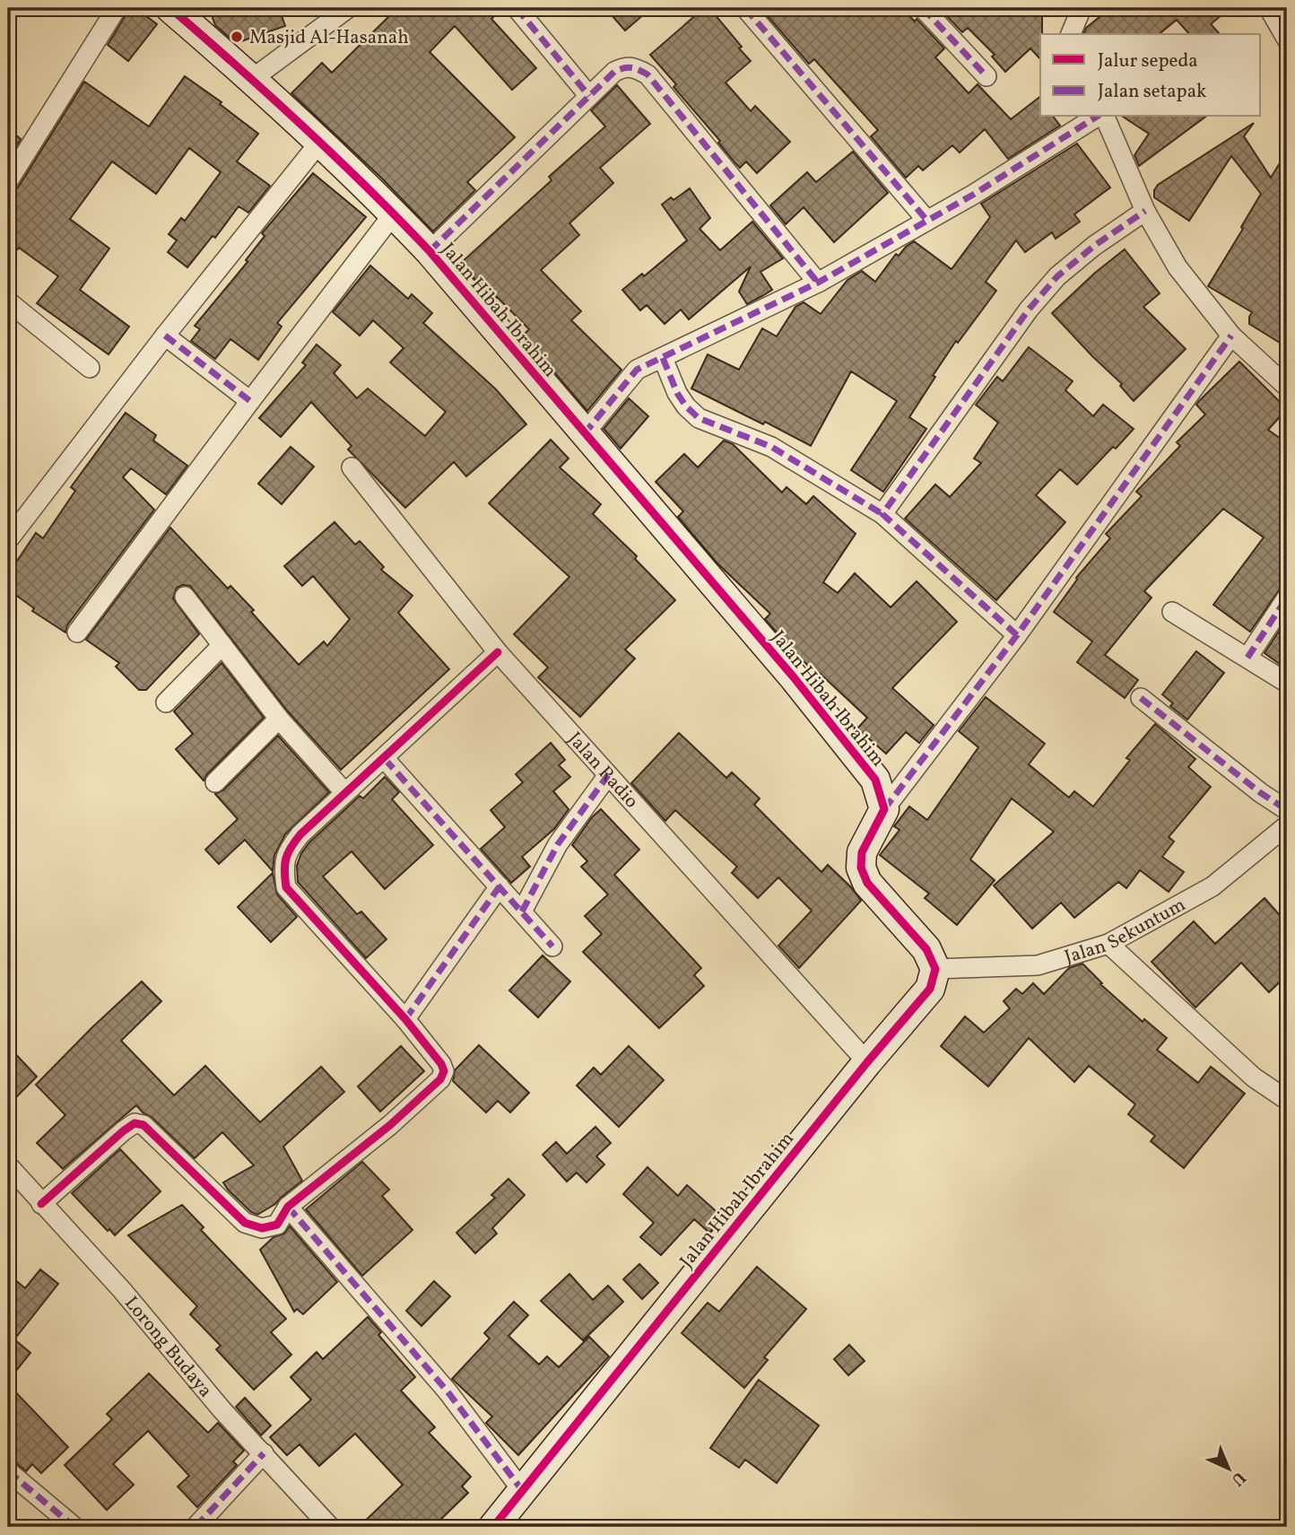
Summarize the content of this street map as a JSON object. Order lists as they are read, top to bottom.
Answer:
{
  "streets": {
    "street": [
      "Jalan Hibah Ibrahim",
      "Jalan Radio",
      "Jalan Sekuntum",
      "Lorong Budaya"
    ]
  },
  "crossings": [
    ["Jalan Hibah Ibrahim", "Jalan Radio"],
    ["Jalan Hibah Ibrahim", "Jalan Sekuntum"]
  ],
  "places": ["Masjid Al-Hasanah"],
  "legend": ["Jalur sepeda", "Jalan setapak"],
  "north": "bottom right"
}
